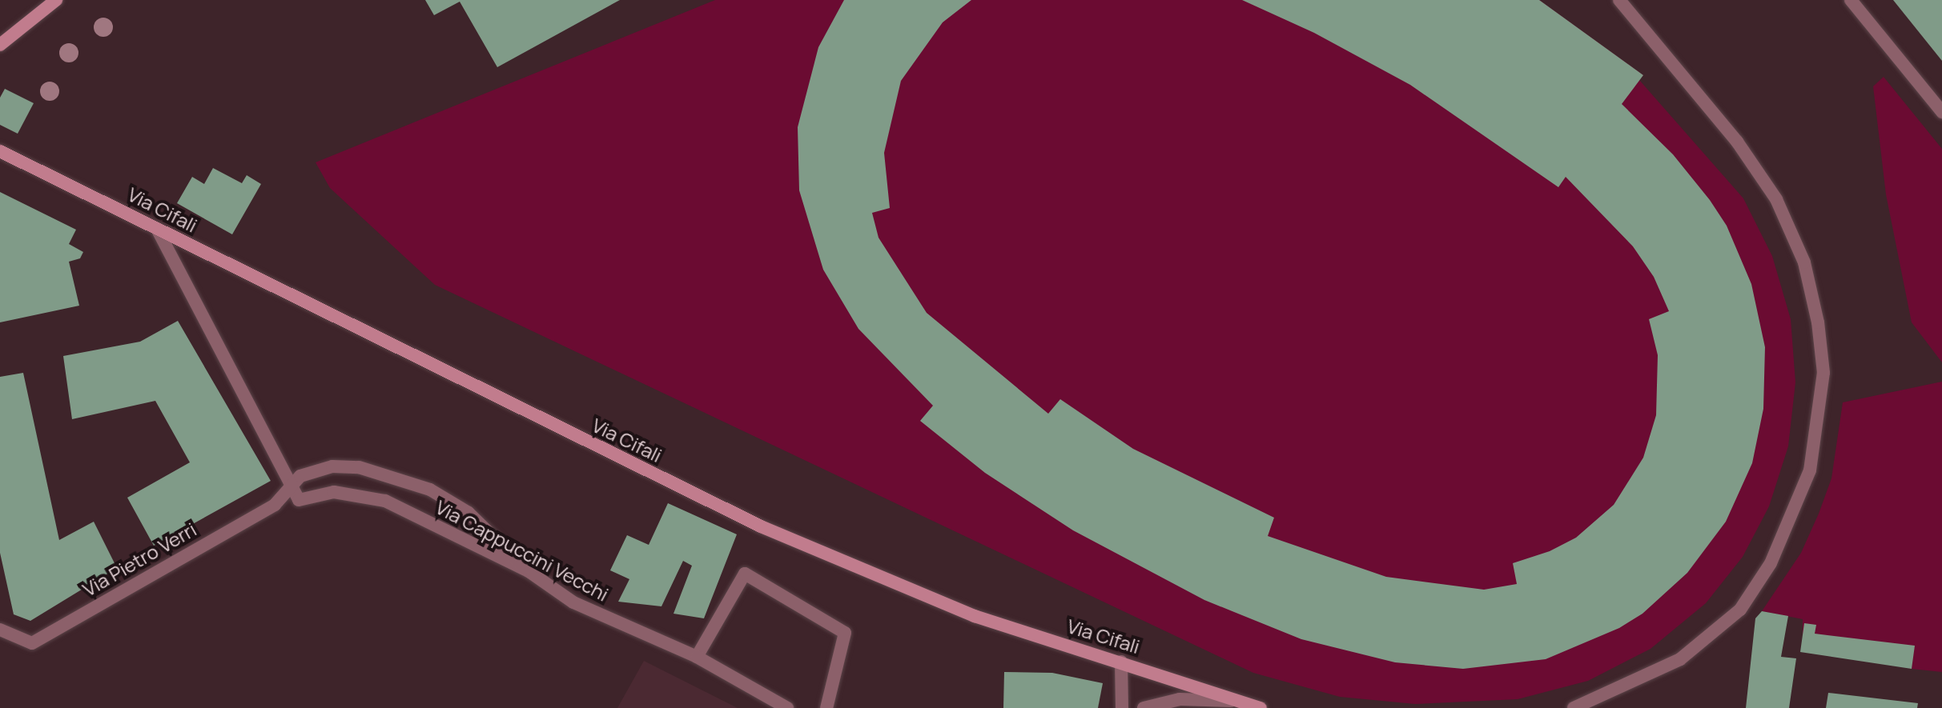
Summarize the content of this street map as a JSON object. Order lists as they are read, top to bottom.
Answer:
{
  "streets": {
    "main road": ["Via Cifali"],
    "street": ["Via Cappuccini Vecchi", "Via Pietro Verri"]
  },
  "crossings": [
    ["Via Cappuccini Vecchi", "Via Pietro Verri"]
  ]
}
